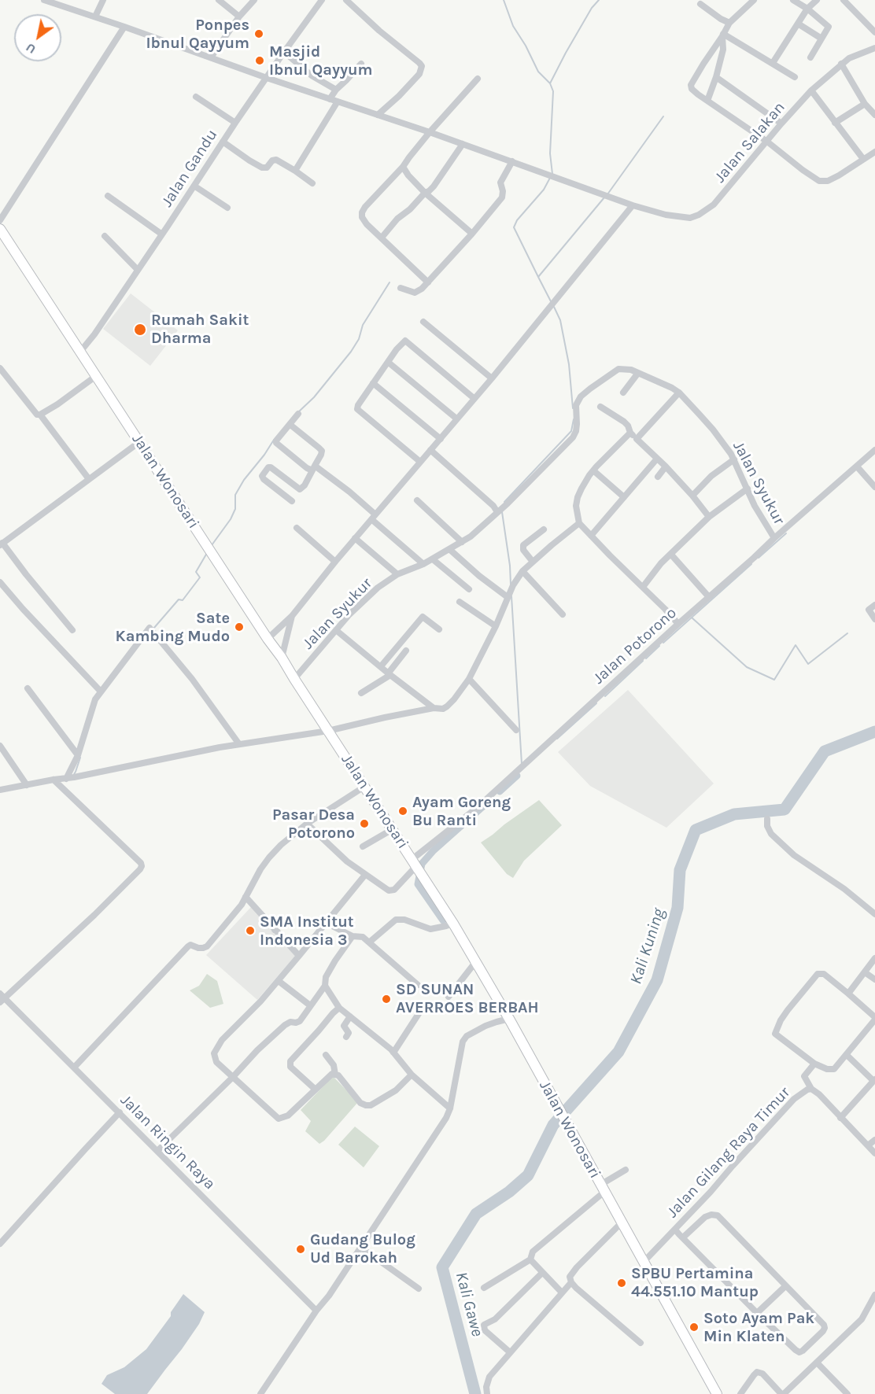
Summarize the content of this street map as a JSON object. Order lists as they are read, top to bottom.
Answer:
{
  "streets": {
    "highway": ["Jalan Wonosari"],
    "street": [
      "Jalan Salakan",
      "Jalan Gandu",
      "Jalan Syukur",
      "Jalan Potorono",
      "Jalan Ringin Raya",
      "Jalan Gilang Raya Timur"
    ]
  },
  "crossings": [
    ["Jalan Salakan", "Jalan Gandu"],
    ["Jalan Gandu", "Jalan Wonosari"],
    ["Jalan Wonosari", "Jalan Syukur"],
    ["Jalan Wonosari", "Jalan Potorono"],
    ["Jalan Wonosari", "Jalan Gilang Raya Timur"],
    ["Jalan Syukur", "Jalan Potorono"]
  ],
  "water": ["Kali Kuning", "Kali Gawe"],
  "places": [
    "Ponpes Ibnul Qayyum",
    "Masjid Ibnul Qayyum",
    "Rumah Sakit Dharma",
    "Sate Kambing Mudo",
    "Ayam Goreng Bu Ranti",
    "Pasar Desa Potorono",
    "SMA Institut Indonesia 3",
    "SD SUNAN AVERROES BERBAH",
    "Gudang Bulog Ud Barokah",
    "SPBU Pertamina 44.551.10 Mantup",
    "Soto Ayam Pak Min Klaten"
  ],
  "north": "bottom left"
}
